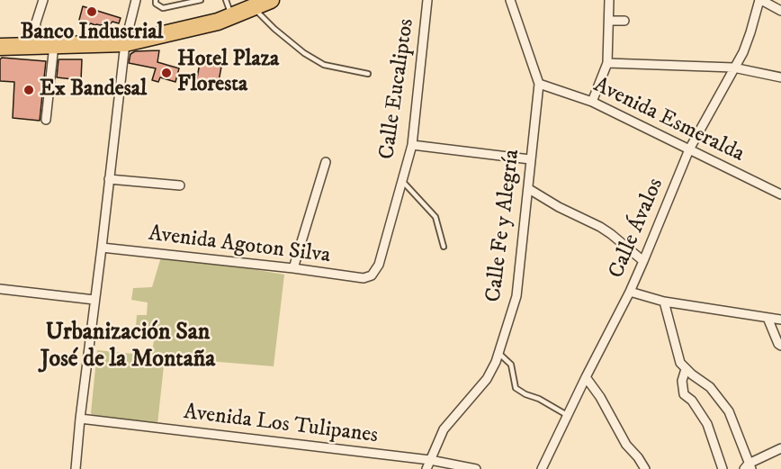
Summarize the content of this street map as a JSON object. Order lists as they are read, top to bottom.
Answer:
{
  "streets": {
    "street": [
      "Calle Eucaliptos",
      "Avenida Esmeralda",
      "Calle Fe y Alegría",
      "Calle Ávalos",
      "Avenida Agoton Silva",
      "Avenida Los Tulipanes"
    ]
  },
  "crossings": [
    ["Calle Eucaliptos", "Avenida Agoton Silva"],
    ["Avenida Esmeralda", "Calle Fe y Alegría"],
    ["Avenida Esmeralda", "Calle Ávalos"],
    ["Calle Fe y Alegría", "Avenida Los Tulipanes"]
  ],
  "districts": ["Urbanización San José de la Montaña"],
  "places": ["Banco Industrial", "Hotel Plaza Floresta", "Ex Bandesal"]
}
